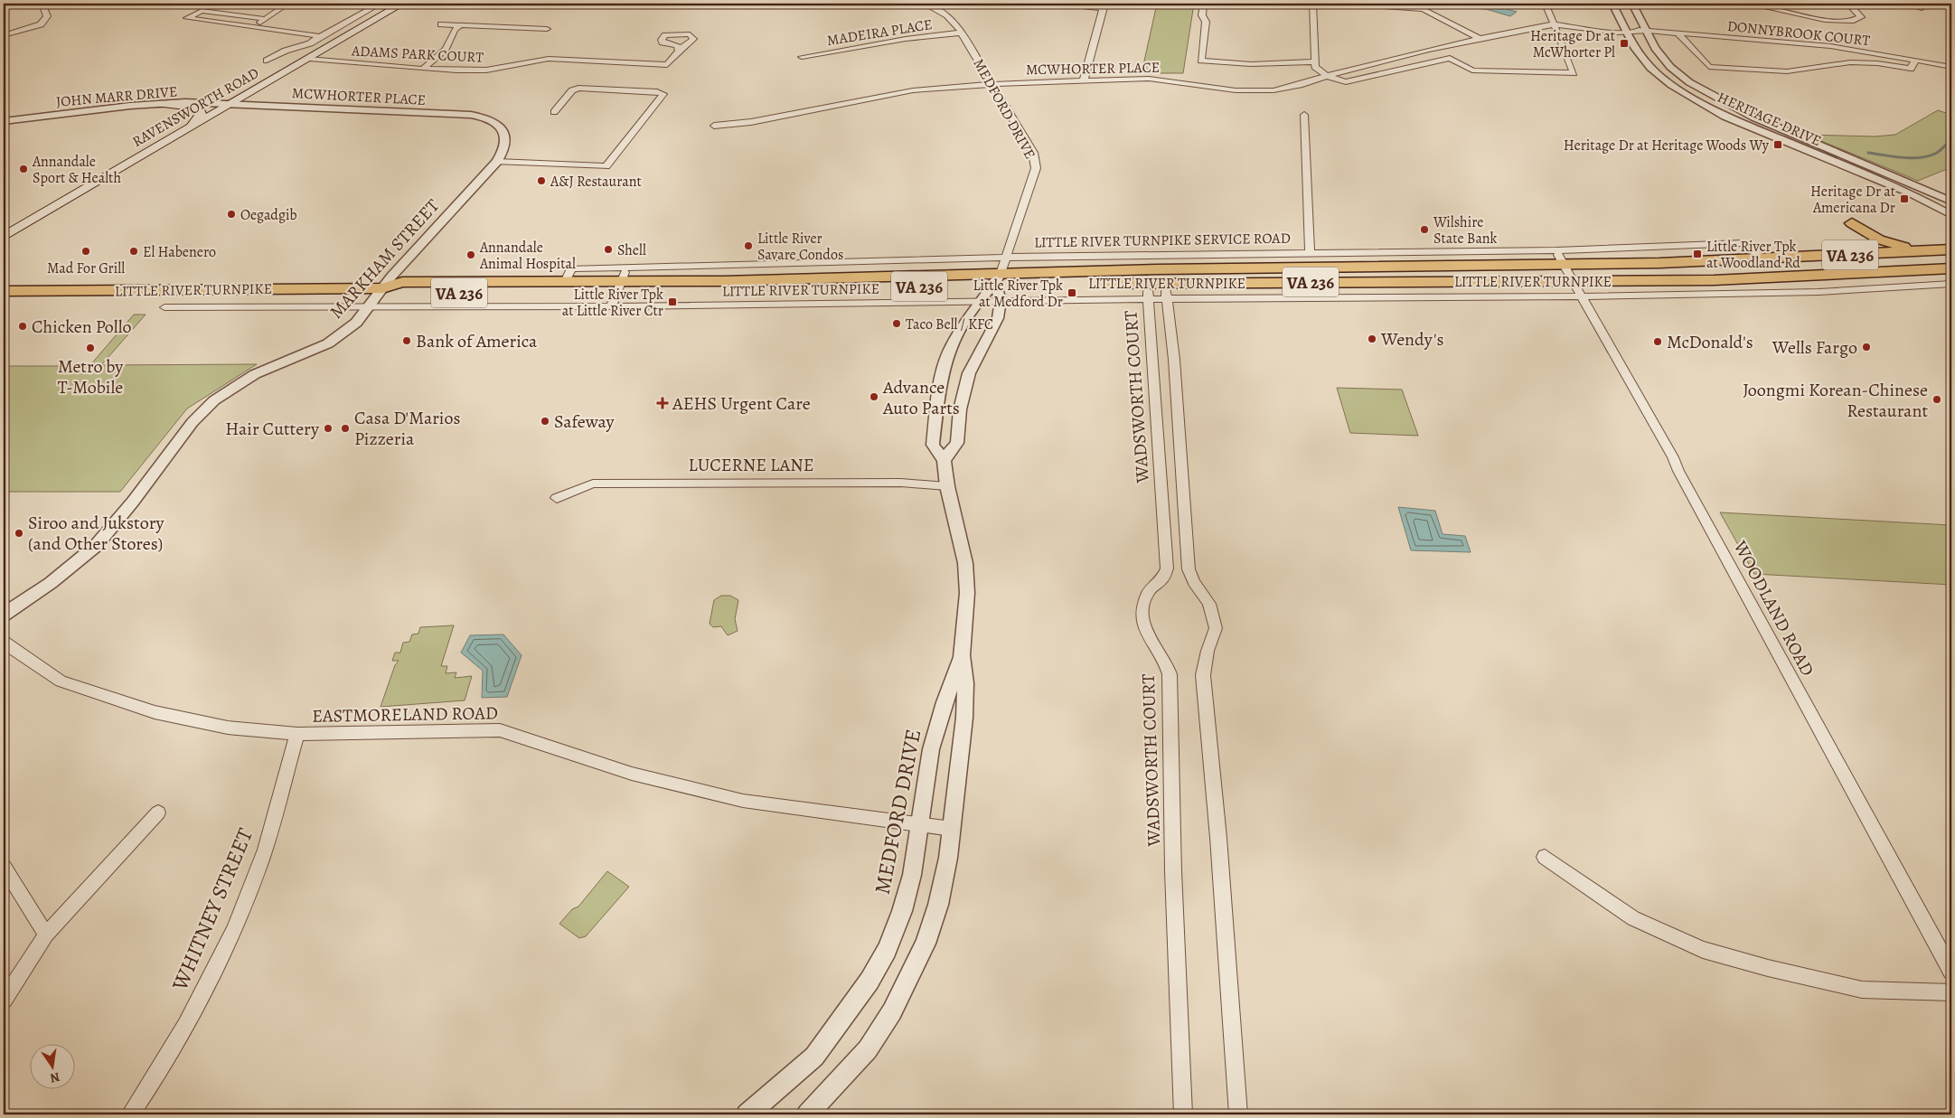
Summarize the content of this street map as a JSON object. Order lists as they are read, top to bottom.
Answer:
{
  "streets": {
    "main road": ["RAVENSWORTH ROAD", "VA 236", "LITTLE RIVER TURNPIKE"],
    "street": [
      "MADEIRA PLACE",
      "DONNYBROOK COURT",
      "ADAMS PARK COURT",
      "MCWHORTER PLACE",
      "JOHN MARR DRIVE",
      "MEDFORD DRIVE",
      "HERITAGE DRIVE",
      "LITTLE RIVER TURNPIKE SERVICE ROAD",
      "MARKHAM STREET",
      "WADSWORTH COURT",
      "LUCERNE LANE",
      "WOODLAND ROAD",
      "EASTMORELAND ROAD",
      "WHITNEY STREET"
    ]
  },
  "crossings": [
    ["MADEIRA PLACE", "MEDFORD DRIVE"],
    ["DONNYBROOK COURT", "MCWHORTER PLACE"],
    ["DONNYBROOK COURT", "HERITAGE DRIVE"],
    ["ADAMS PARK COURT", "RAVENSWORTH ROAD"],
    ["MCWHORTER PLACE", "JOHN MARR DRIVE"],
    ["MCWHORTER PLACE", "RAVENSWORTH ROAD"],
    ["MCWHORTER PLACE", "MEDFORD DRIVE"],
    ["MCWHORTER PLACE", "HERITAGE DRIVE"],
    ["MCWHORTER PLACE", "MARKHAM STREET"],
    ["JOHN MARR DRIVE", "RAVENSWORTH ROAD"],
    ["MEDFORD DRIVE", "LITTLE RIVER TURNPIKE SERVICE ROAD"],
    ["MEDFORD DRIVE", "LITTLE RIVER TURNPIKE"],
    ["MEDFORD DRIVE", "LUCERNE LANE"],
    ["MEDFORD DRIVE", "EASTMORELAND ROAD"],
    ["LITTLE RIVER TURNPIKE SERVICE ROAD", "LITTLE RIVER TURNPIKE"],
    ["LITTLE RIVER TURNPIKE SERVICE ROAD", "WOODLAND ROAD"],
    ["MARKHAM STREET", "LITTLE RIVER TURNPIKE"],
    ["LITTLE RIVER TURNPIKE", "WADSWORTH COURT"],
    ["LITTLE RIVER TURNPIKE", "WOODLAND ROAD"],
    ["EASTMORELAND ROAD", "WHITNEY STREET"]
  ],
  "places": {
    "transit": [
      "Heritage Dr at McWhorter Pl",
      "Heritage Dr at Heritage Woods Wy",
      "Heritage Dr at Americana Dr",
      "Little River Tpk at Woodland Rd",
      "Little River Tpk at Medford Dr",
      "Little River Tpk at Little River Ctr"
    ],
    "other": [
      "Annandale Sport & Health",
      "A&J Restaurant",
      "Oegadgib",
      "Wilshire State Bank",
      "Little River Savare Condos",
      "Shell",
      "Mad For Grill",
      "El Habenero",
      "Annandale Animal Hospital",
      "Taco Bell / KFC",
      "Chicken Pollo",
      "Wendy's",
      "Bank of America",
      "McDonald's",
      "Wells Fargo",
      "Metro by T-Mobile",
      "Advance Auto Parts",
      "Joongmi Korean-Chinese Restaurant",
      "Safeway",
      "Hair Cuttery",
      "Casa D'Marios Pizzeria",
      "Siroo and Jukstory (and Other Stores)"
    ],
    "health": ["AEHS Urgent Care"]
  },
  "north": "bottom"
}
